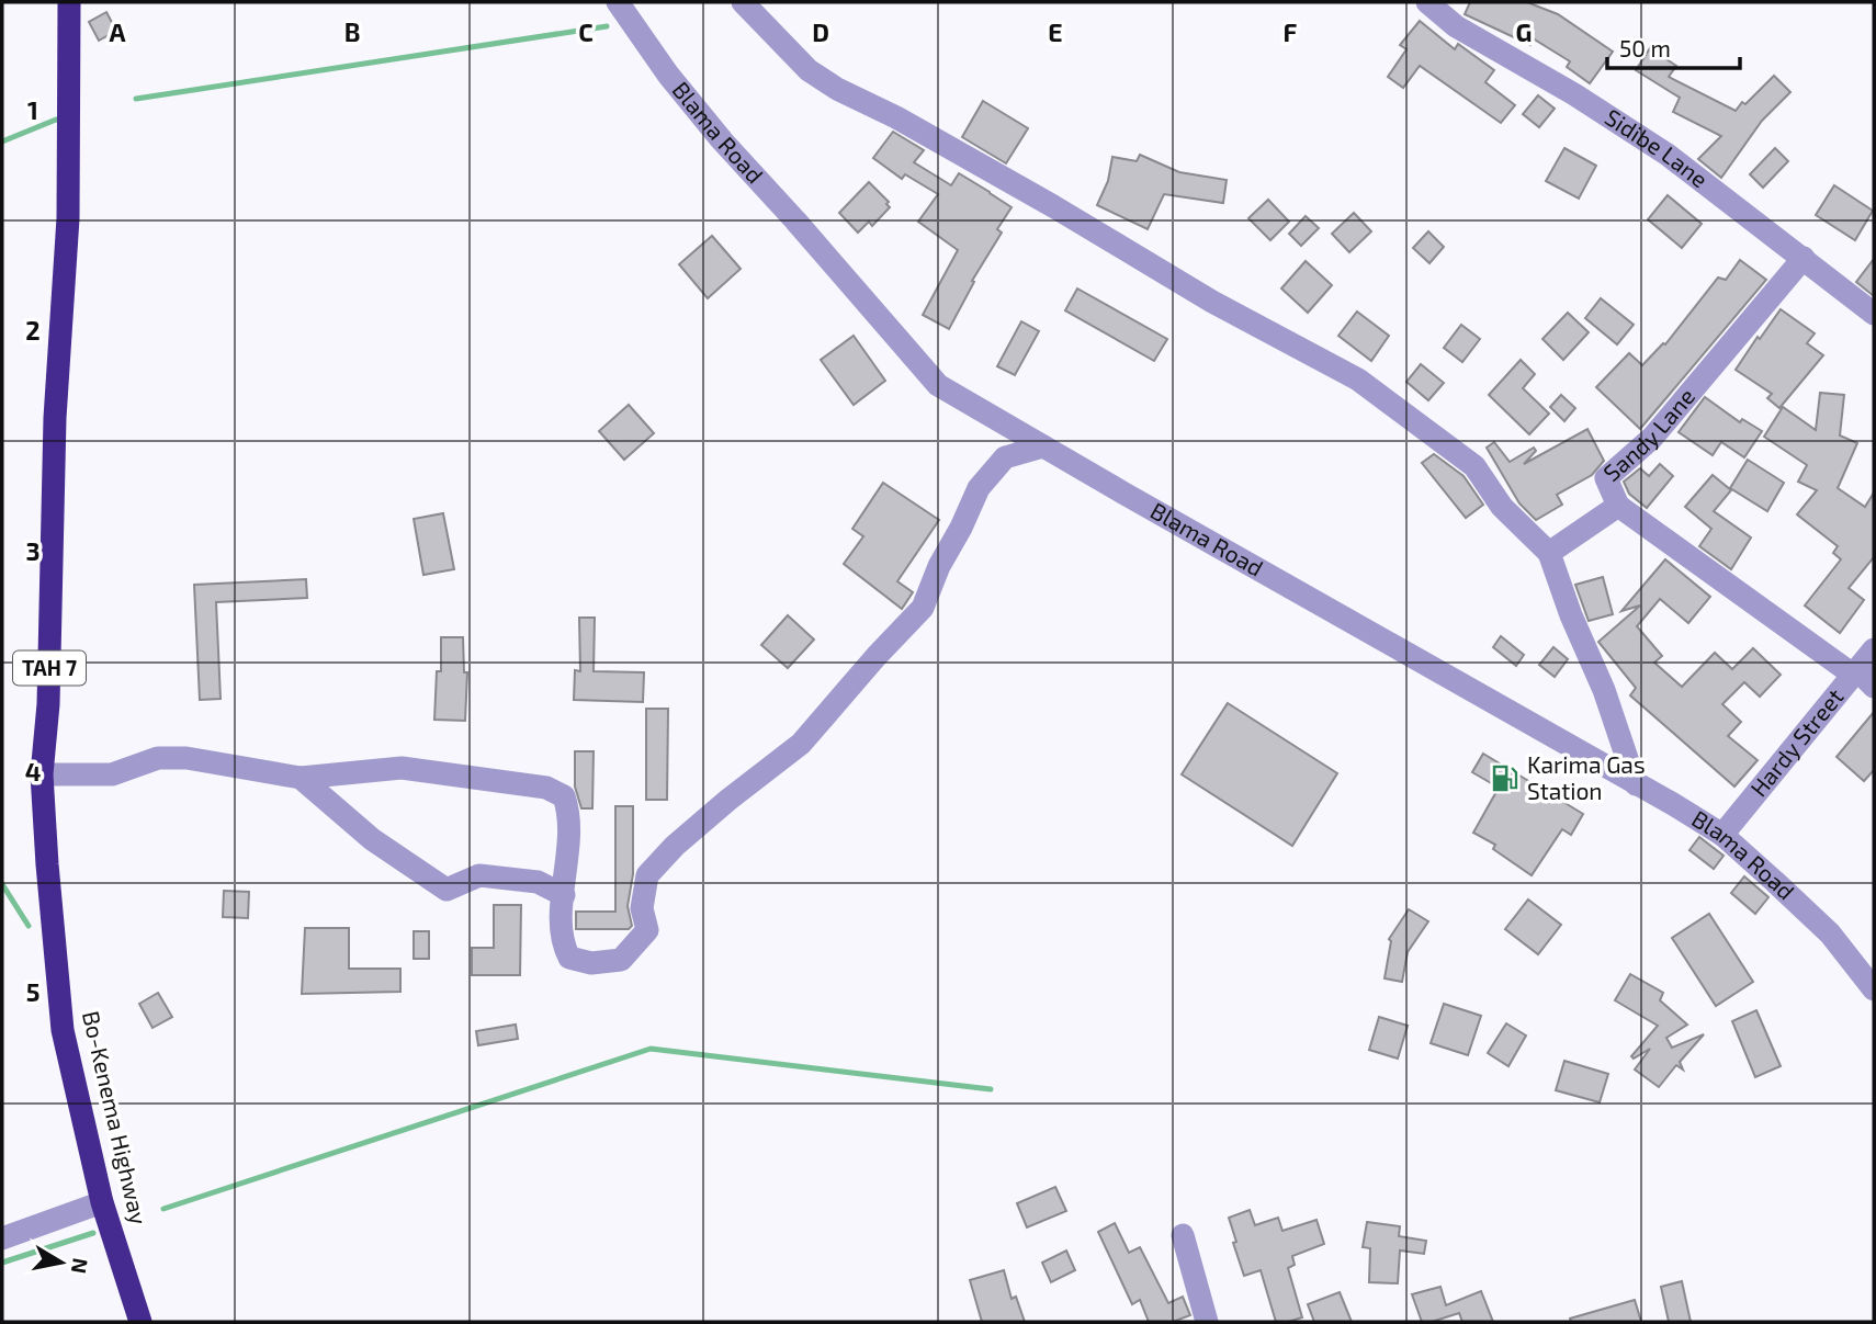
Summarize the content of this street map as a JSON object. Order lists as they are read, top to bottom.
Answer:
{
  "streets": {
    "highway": ["TAH 7", "Bo-Kenema Highway"],
    "street": [
      "Blama Road",
      "Sidibe Lane",
      "Sandy Lane",
      "Hardy Street"
    ]
  },
  "crossings": [
    ["Blama Road", "Hardy Street"],
    ["Sidibe Lane", "Sandy Lane"]
  ],
  "places": {
    "fuel station": ["Karima Gas Station"]
  },
  "scale_bar": "50 m",
  "north": "right",
  "grid": {
    "columns": [
      "A",
      "B",
      "C",
      "D",
      "E",
      "F",
      "G"
    ],
    "rows": [
      "1",
      "2",
      "3",
      "4",
      "5"
    ]
  }
}
